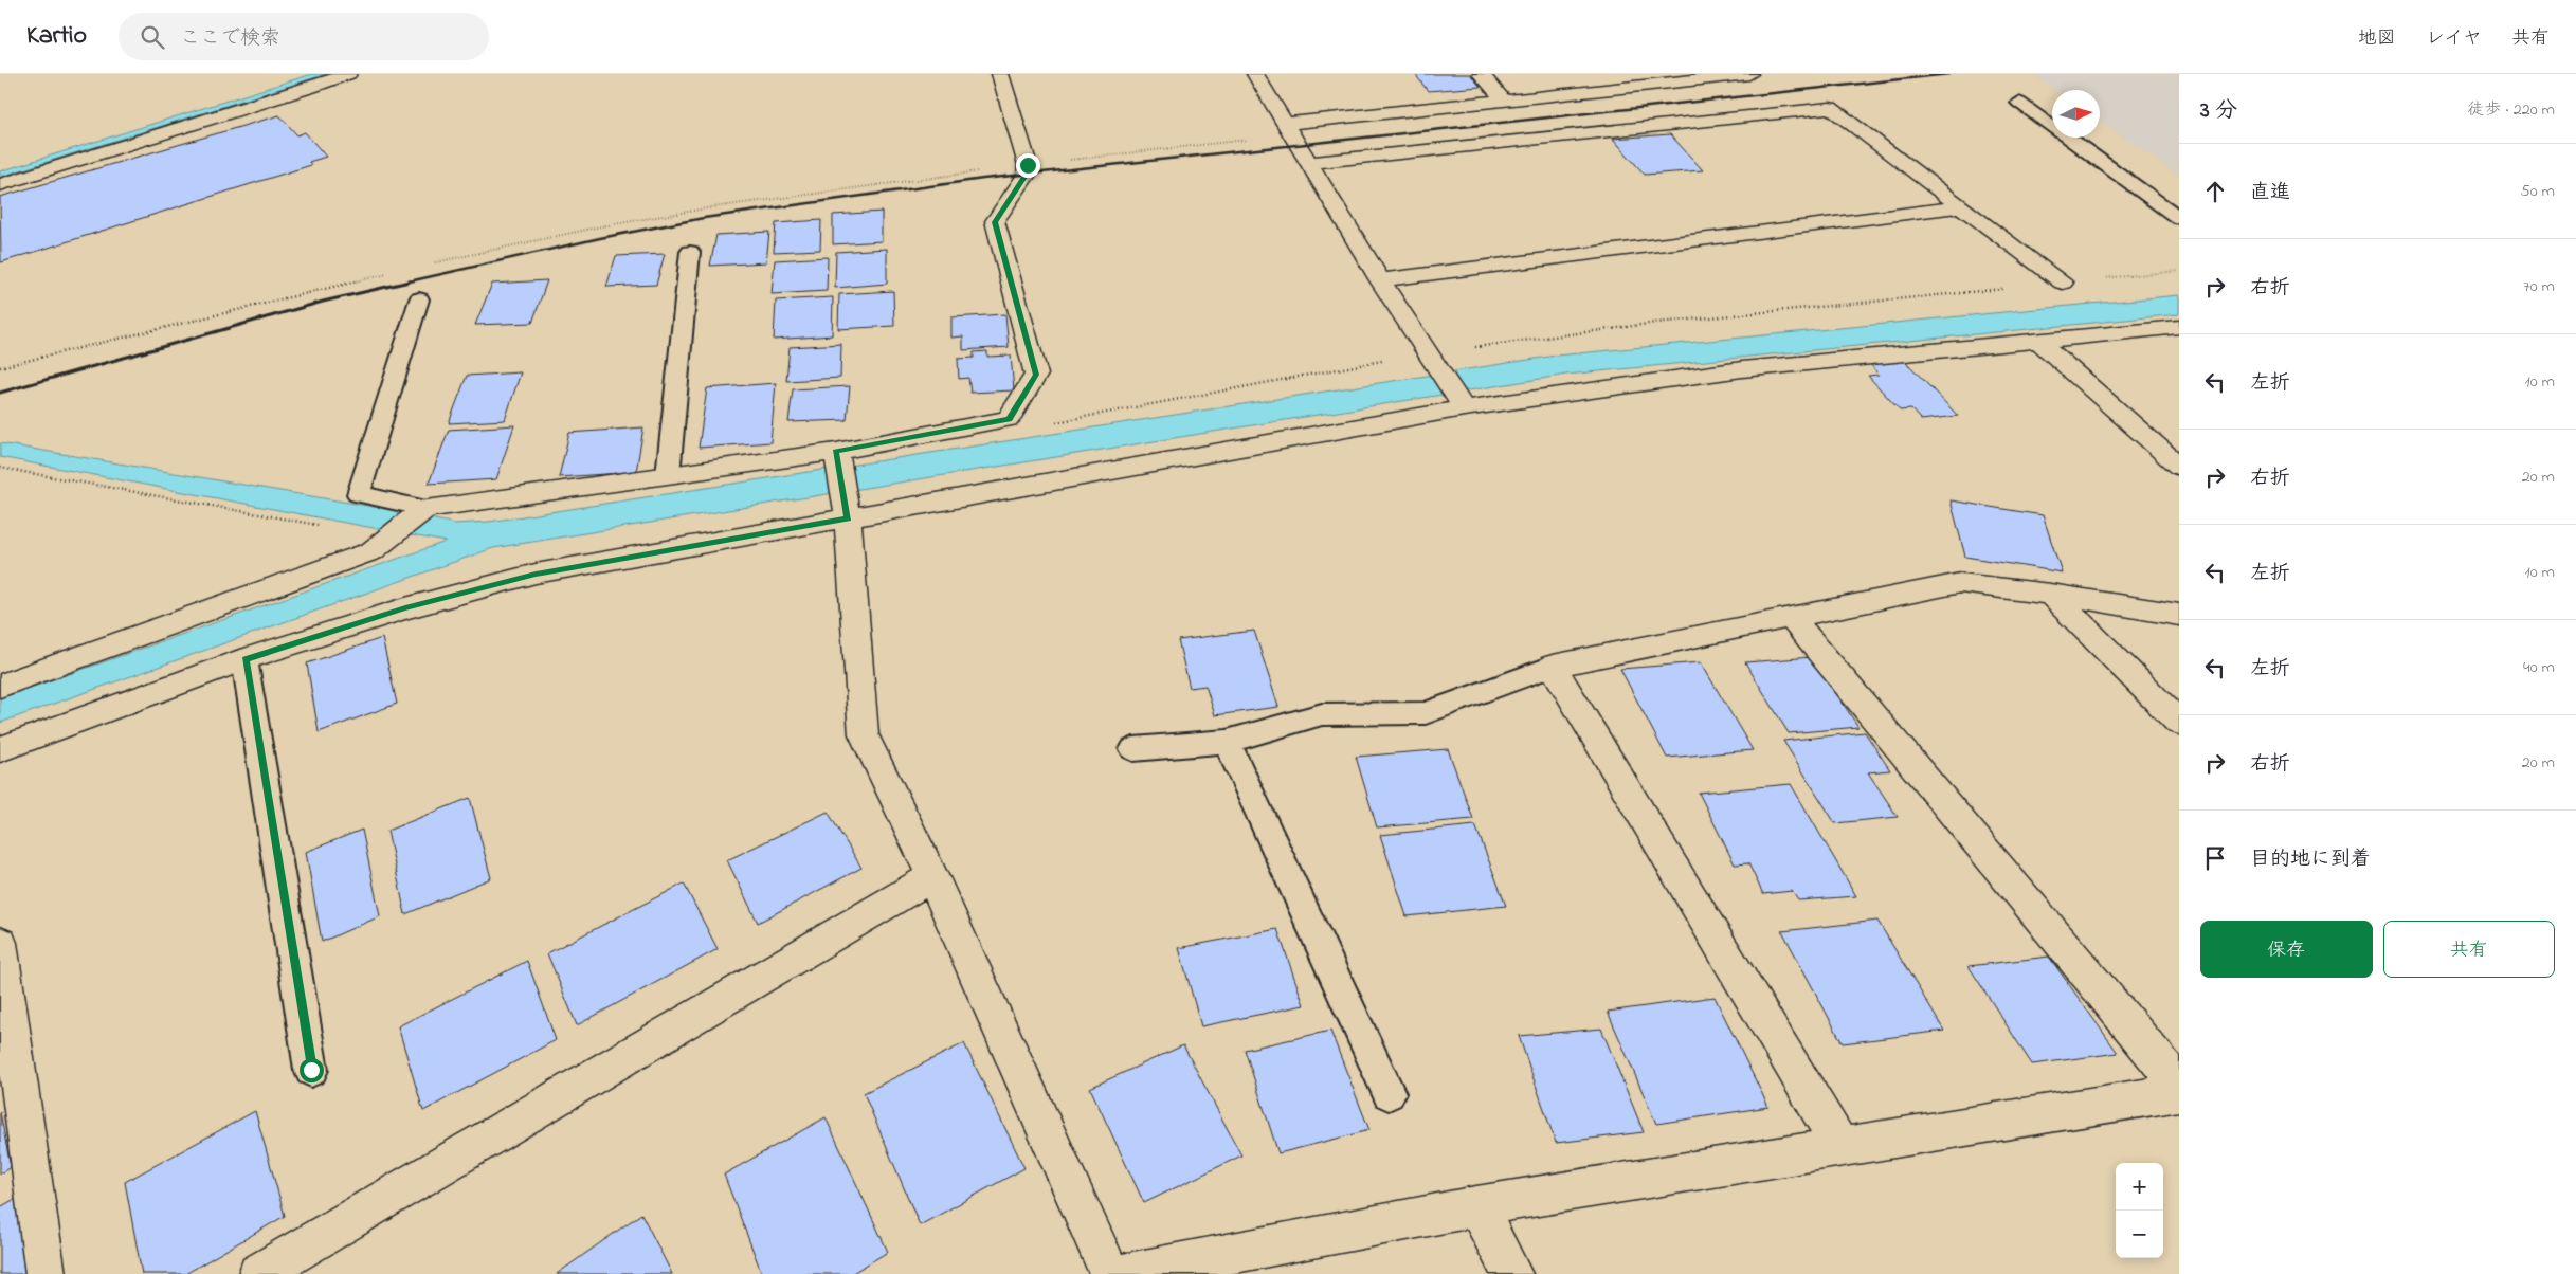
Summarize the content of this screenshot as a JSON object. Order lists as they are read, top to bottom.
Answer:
{
  "north": "right",
  "page": {
    "header": "Kartio",
    "search": "ここで検索",
    "nav": ["地図", "レイヤ", "共有"],
    "heading": ["3 分", "徒歩 · 220 m"],
    "list": [
      ["直進", "50 m"],
      ["右折", "70 m"],
      ["左折", "10 m"],
      ["右折", "20 m"],
      ["左折", "10 m"],
      ["左折", "40 m"],
      ["右折", "20 m"],
      "目的地に到着"
    ],
    "buttons": ["保存", "共有"],
    "map_buttons": ["+", "−"]
  }
}
